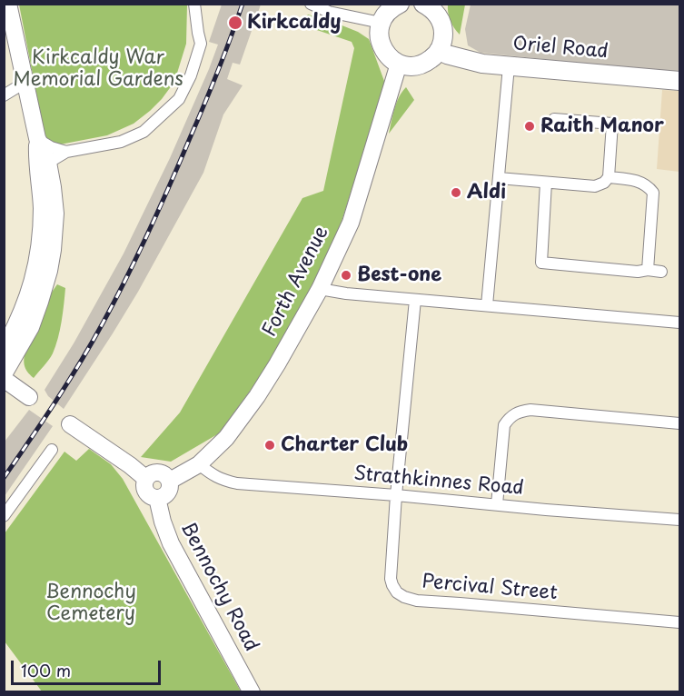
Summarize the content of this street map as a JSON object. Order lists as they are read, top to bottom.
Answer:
{
  "streets": {
    "main road": ["Oriel Road"],
    "street": [
      "Forth Avenue",
      "Strathkinnes Road",
      "Bennochy Road",
      "Percival Street"
    ]
  },
  "crossings": [
    ["Forth Avenue", "Strathkinnes Road"],
    ["Forth Avenue", "Bennochy Road"],
    ["Strathkinnes Road", "Percival Street"]
  ],
  "parks": ["Kirkcaldy War Memorial Gardens", "Bennochy Cemetery"],
  "places": [
    "Kirkcaldy",
    "Raith Manor",
    "Aldi",
    "Best-one",
    "Charter Club"
  ],
  "scale_bar": "100 m"
}
